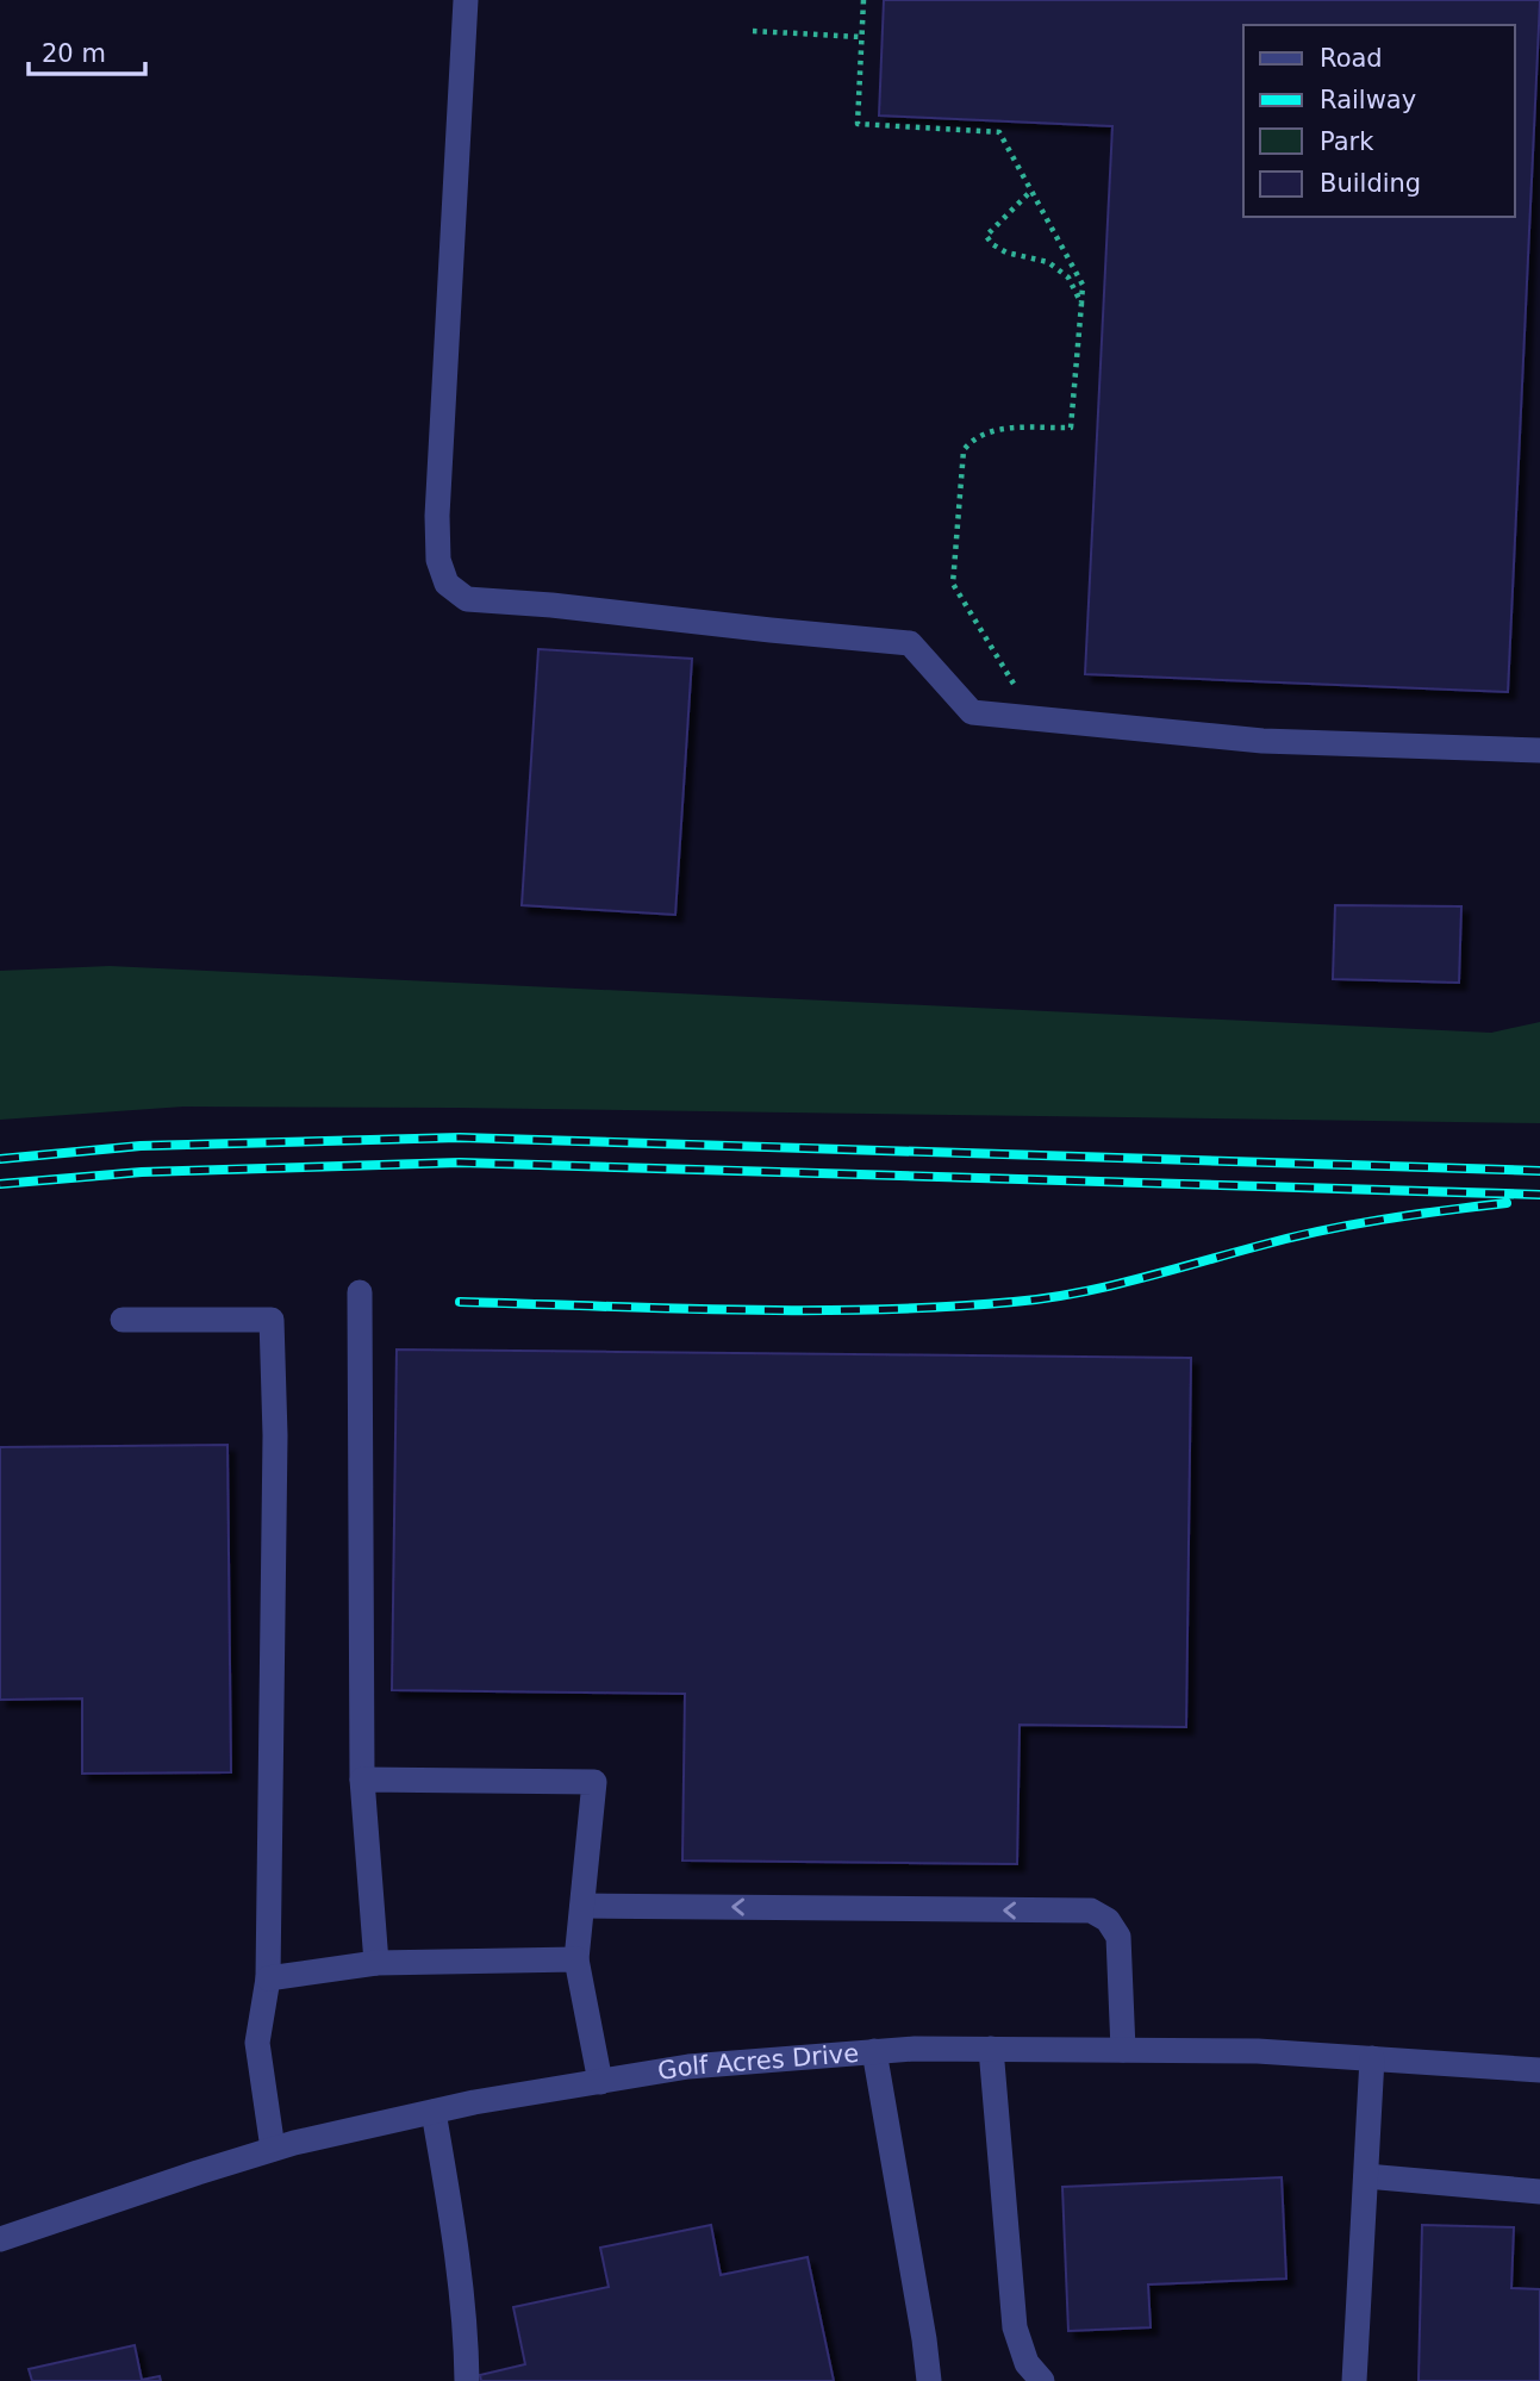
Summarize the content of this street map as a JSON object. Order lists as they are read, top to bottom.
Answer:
{
  "streets": {
    "street": ["Golf Acres Drive"]
  },
  "legend": [
    "Road",
    "Railway",
    "Park",
    "Building"
  ],
  "scale_bar": "20 m"
}
